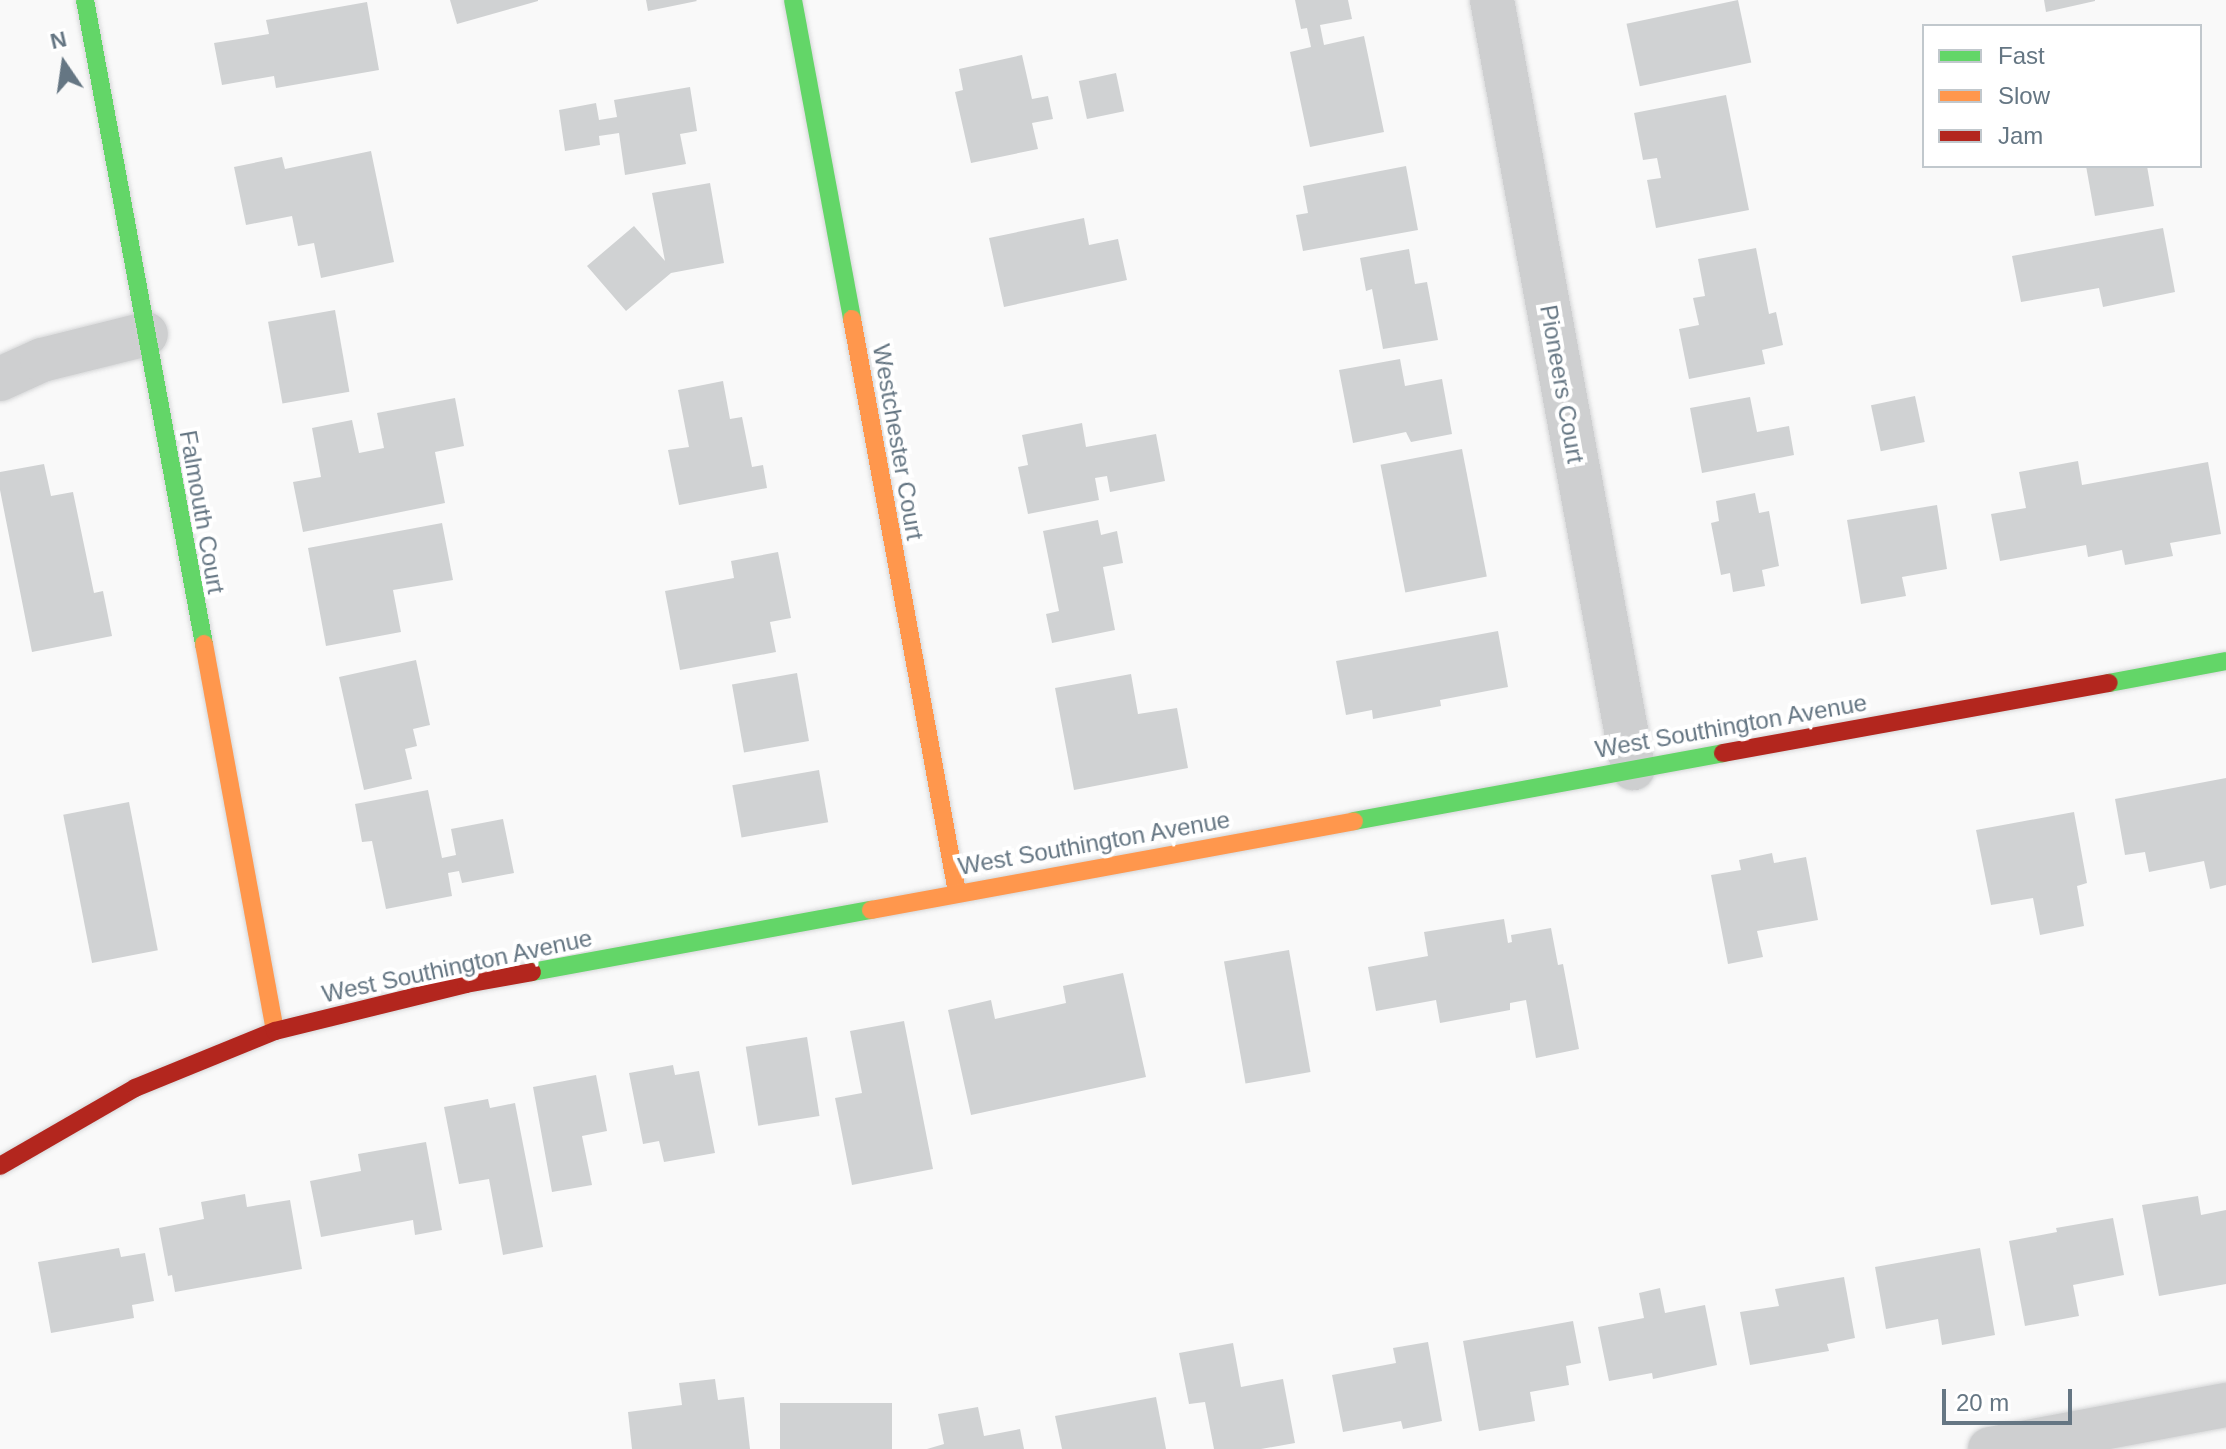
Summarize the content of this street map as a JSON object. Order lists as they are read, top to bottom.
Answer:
{
  "streets": {
    "street": [
      "Pioneers Court",
      "Westchester Court",
      "Falmouth Court",
      "West Southington Avenue"
    ]
  },
  "crossings": [
    ["Pioneers Court", "West Southington Avenue"],
    ["Westchester Court", "West Southington Avenue"],
    ["Falmouth Court", "West Southington Avenue"]
  ],
  "legend": ["Fast", "Slow", "Jam"],
  "scale_bar": "20 m",
  "north": "top"
}
